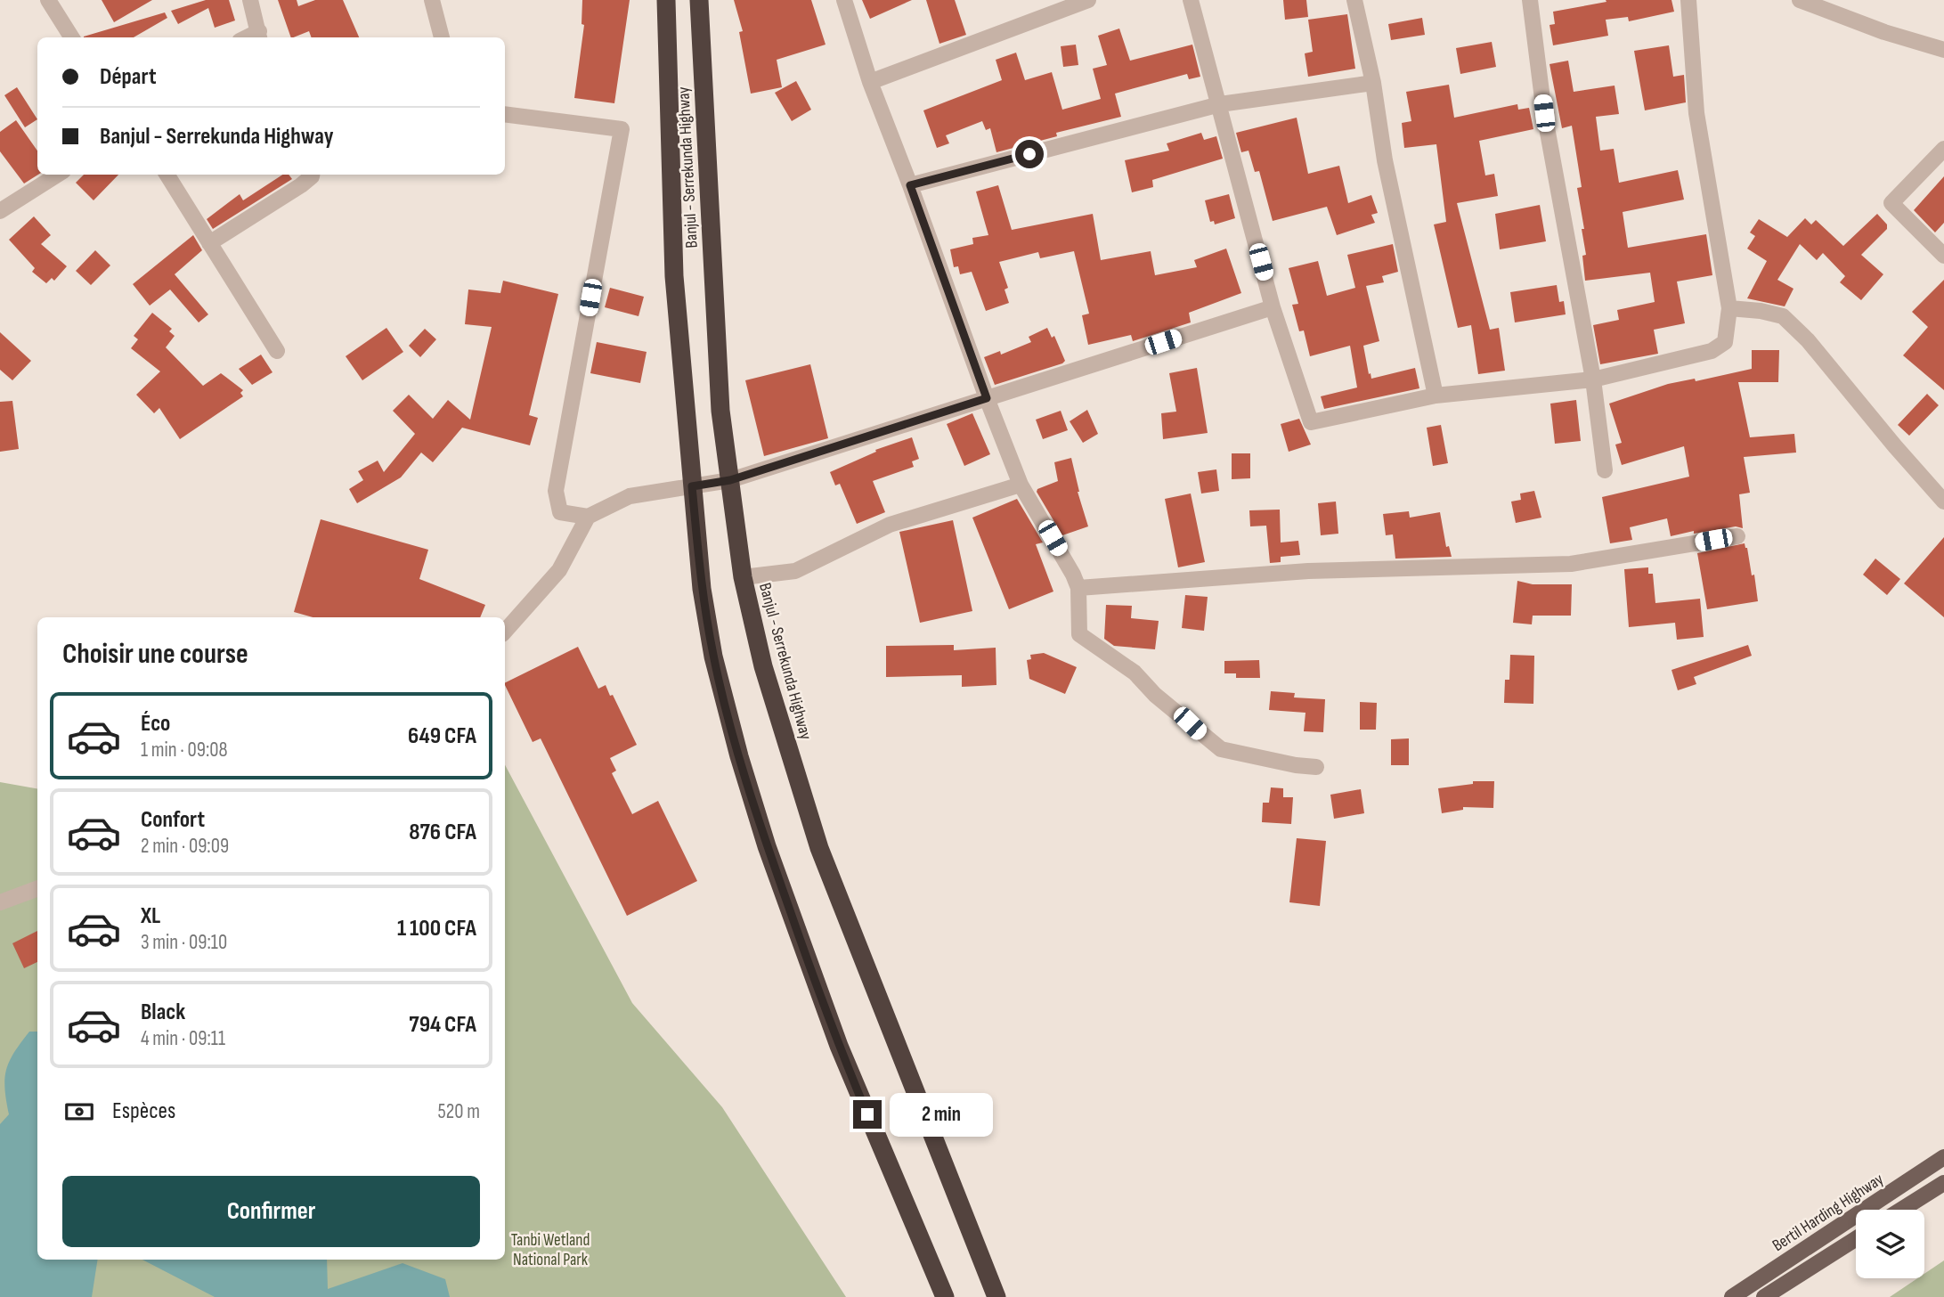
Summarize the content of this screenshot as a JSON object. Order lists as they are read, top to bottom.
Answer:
{
  "streets": {
    "highway": ["Banjul - Serrekunda Highway"],
    "main road": ["Bertil Harding Highway"]
  },
  "parks": ["Tanbi Wetland National Park"],
  "page": {
    "banner": ["Départ", "Banjul - Serrekunda Highway"],
    "heading": "Choisir une course",
    "list": [
      {
        "name": "Éco",
        "note": "1 min · 09:08",
        "value": "649 CFA"
      },
      {
        "name": "Confort",
        "note": "2 min · 09:09",
        "value": "876 CFA"
      },
      {
        "name": "XL",
        "note": "3 min · 09:10",
        "value": "1 100 CFA"
      },
      {
        "name": "Black",
        "note": "4 min · 09:11",
        "value": "794 CFA"
      }
    ],
    "pay": ["Espèces", "520 m"],
    "bubble": "2 min",
    "buttons": "Confirmer"
  }
}
